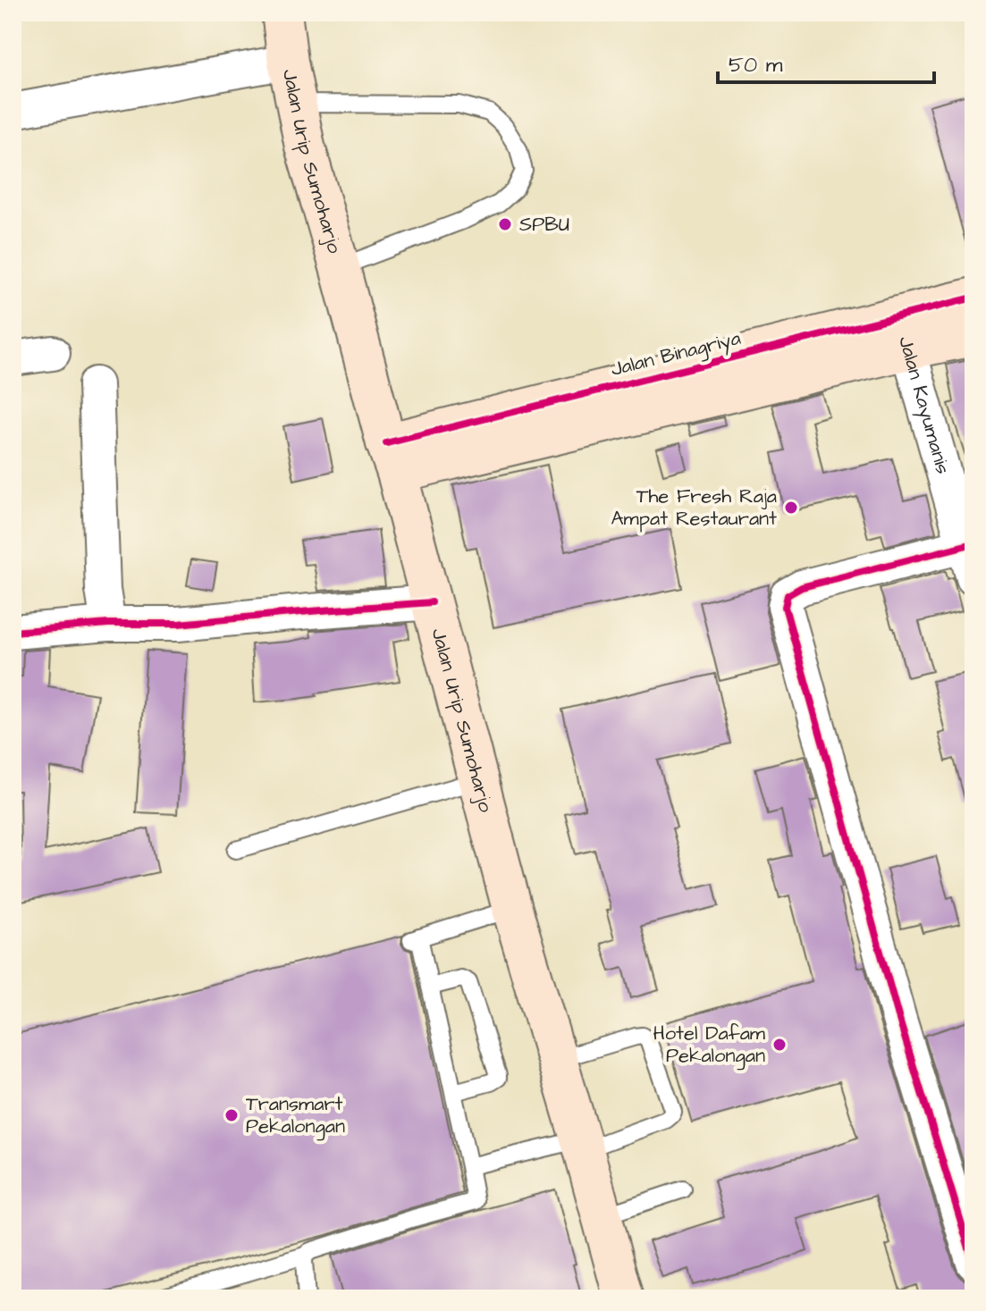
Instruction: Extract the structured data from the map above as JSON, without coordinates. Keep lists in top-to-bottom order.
{
  "streets": {
    "main road": ["Jalan Urip Sumoharjo"],
    "street": ["Jalan Kayumanis"],
    "cycle path": ["Jalan Binagriya"]
  },
  "places": [
    "SPBU",
    "The Fresh Raja Ampat Restaurant",
    "Hotel Dafam Pekalongan",
    "Transmart Pekalongan"
  ],
  "scale_bar": "50 m"
}
